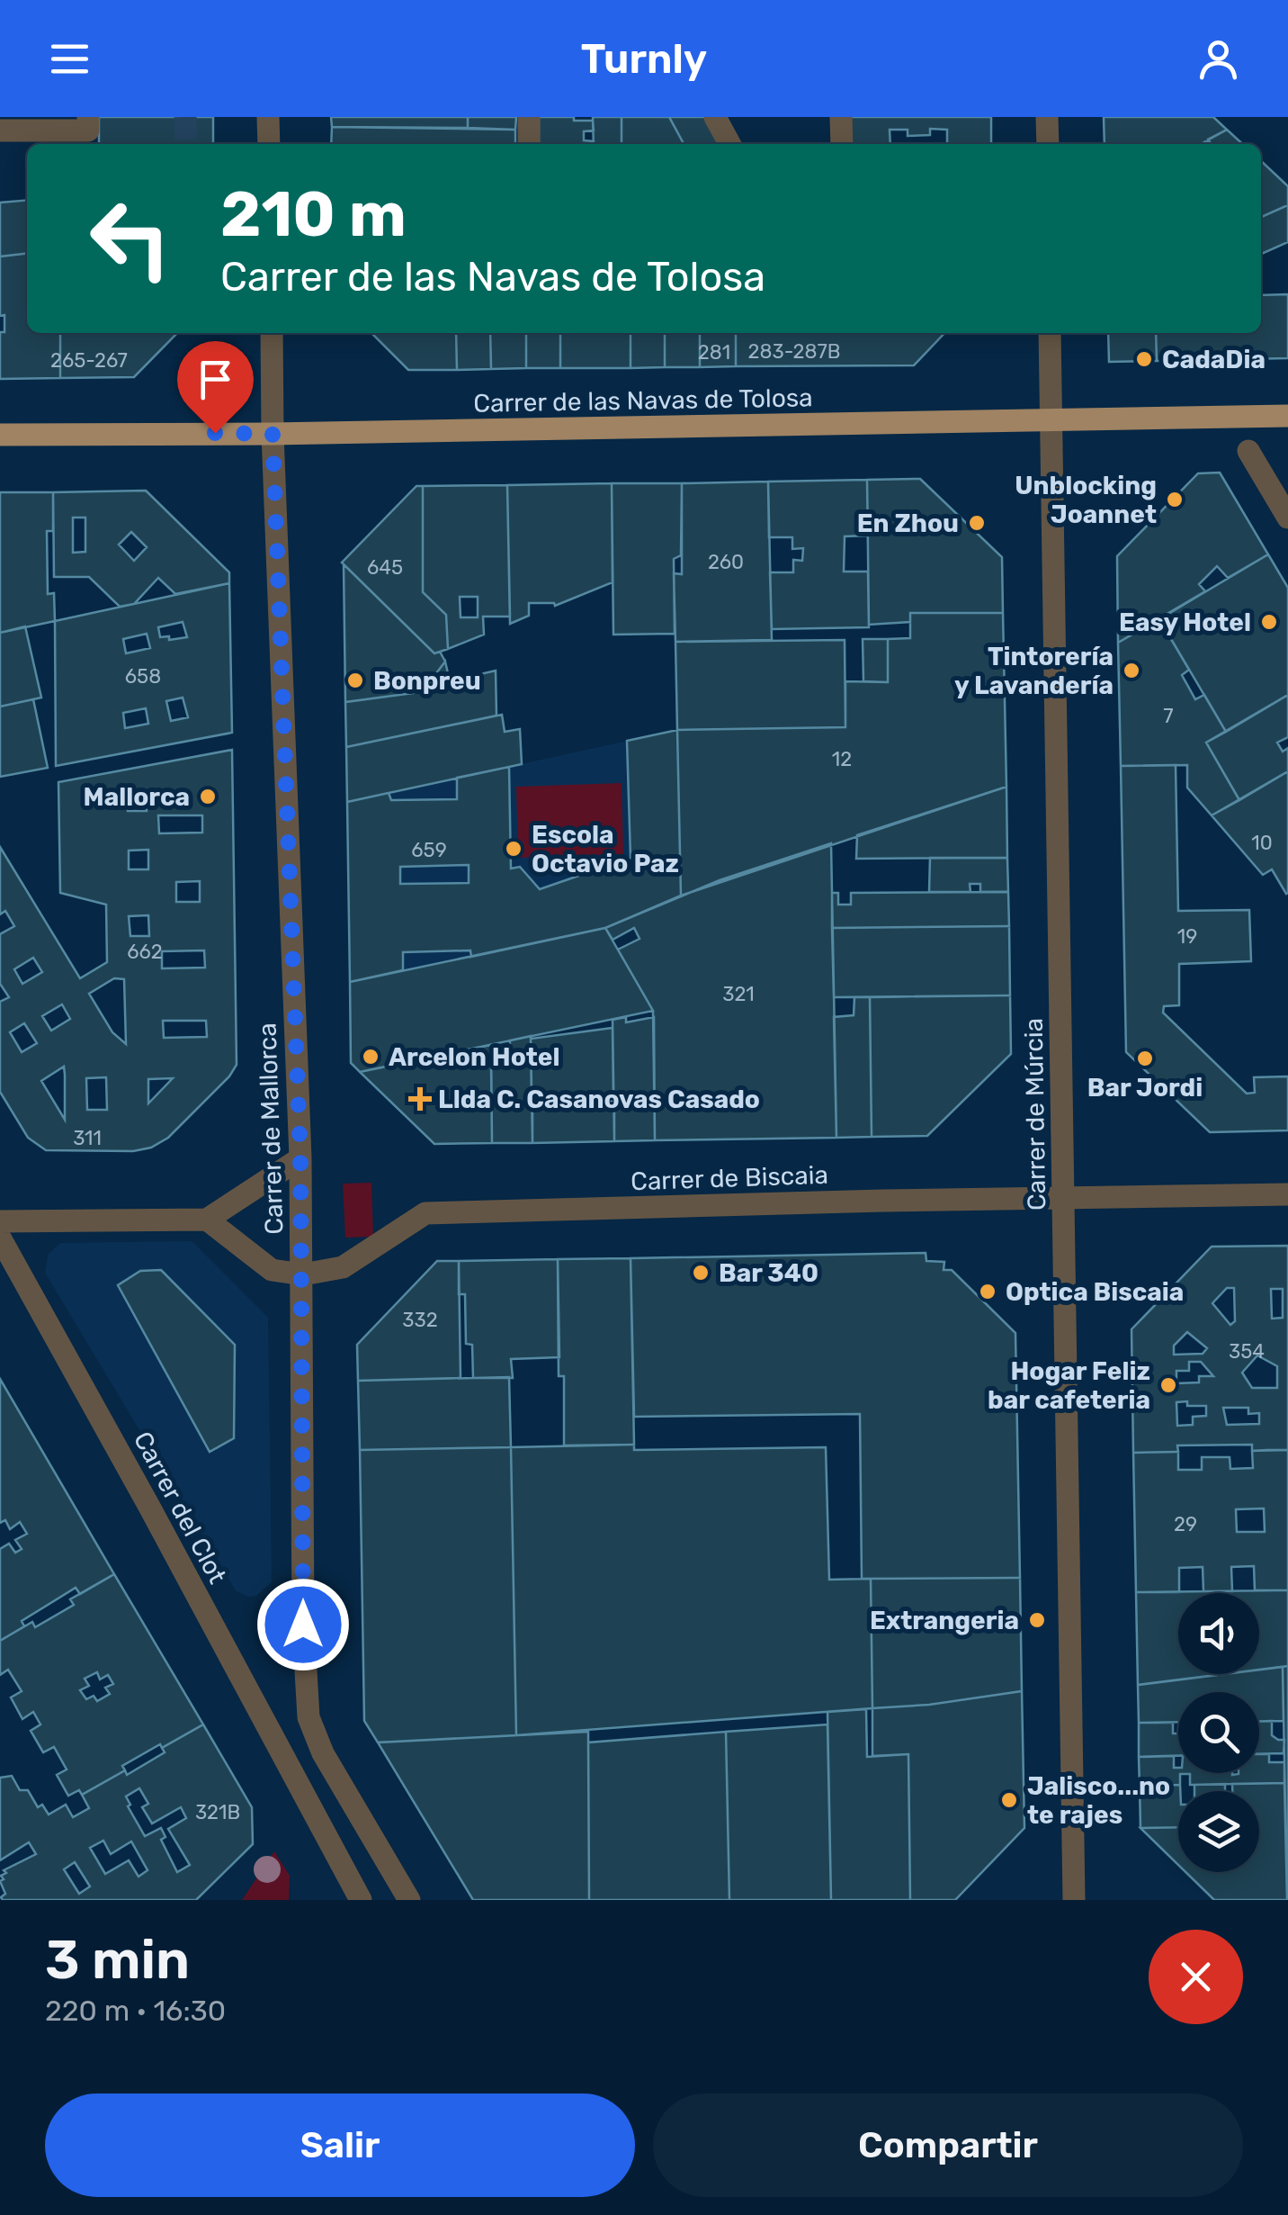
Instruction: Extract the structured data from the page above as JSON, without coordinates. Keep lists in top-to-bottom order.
{
  "streets": {
    "main road": ["Carrer de las Navas de Tolosa"],
    "street": [
      "Carrer de Múrcia",
      "Carrer de Mallorca",
      "Carrer de Biscaia",
      "Carrer del Clot"
    ]
  },
  "crossings": [
    ["Carrer de las Navas de Tolosa", "Carrer de Múrcia"],
    ["Carrer de las Navas de Tolosa", "Carrer de Mallorca"],
    ["Carrer de Múrcia", "Carrer de Biscaia"],
    ["Carrer de Mallorca", "Carrer de Biscaia"]
  ],
  "places": {
    "other": [
      "CadaDia",
      "Unblocking Joannet",
      "En Zhou",
      "Easy Hotel",
      "Tintorería y Lavandería",
      "Bonpreu",
      "Mallorca",
      "Escola Octavio Paz",
      "Arcelon Hotel",
      "Bar Jordi",
      "Bar 340",
      "Optica Biscaia",
      "Hogar Feliz bar cafeteria",
      "Extrangeria",
      "Jalisco...no te rajes"
    ],
    "health": ["Llda C. Casanovas Casado"]
  },
  "house_numbers": [
    "283-287B",
    "281",
    "265-267",
    "260",
    "645",
    "658",
    "7",
    "12",
    "10",
    "659",
    "19",
    "662",
    "321",
    "311",
    "332",
    "354",
    "29",
    "321B"
  ],
  "page": {
    "header": "Turnly",
    "turn": ["210 m", "Carrer de las Navas de Tolosa"],
    "heading": ["3 min", "220 m · 16:30"],
    "buttons": ["Salir", "Compartir"]
  }
}
